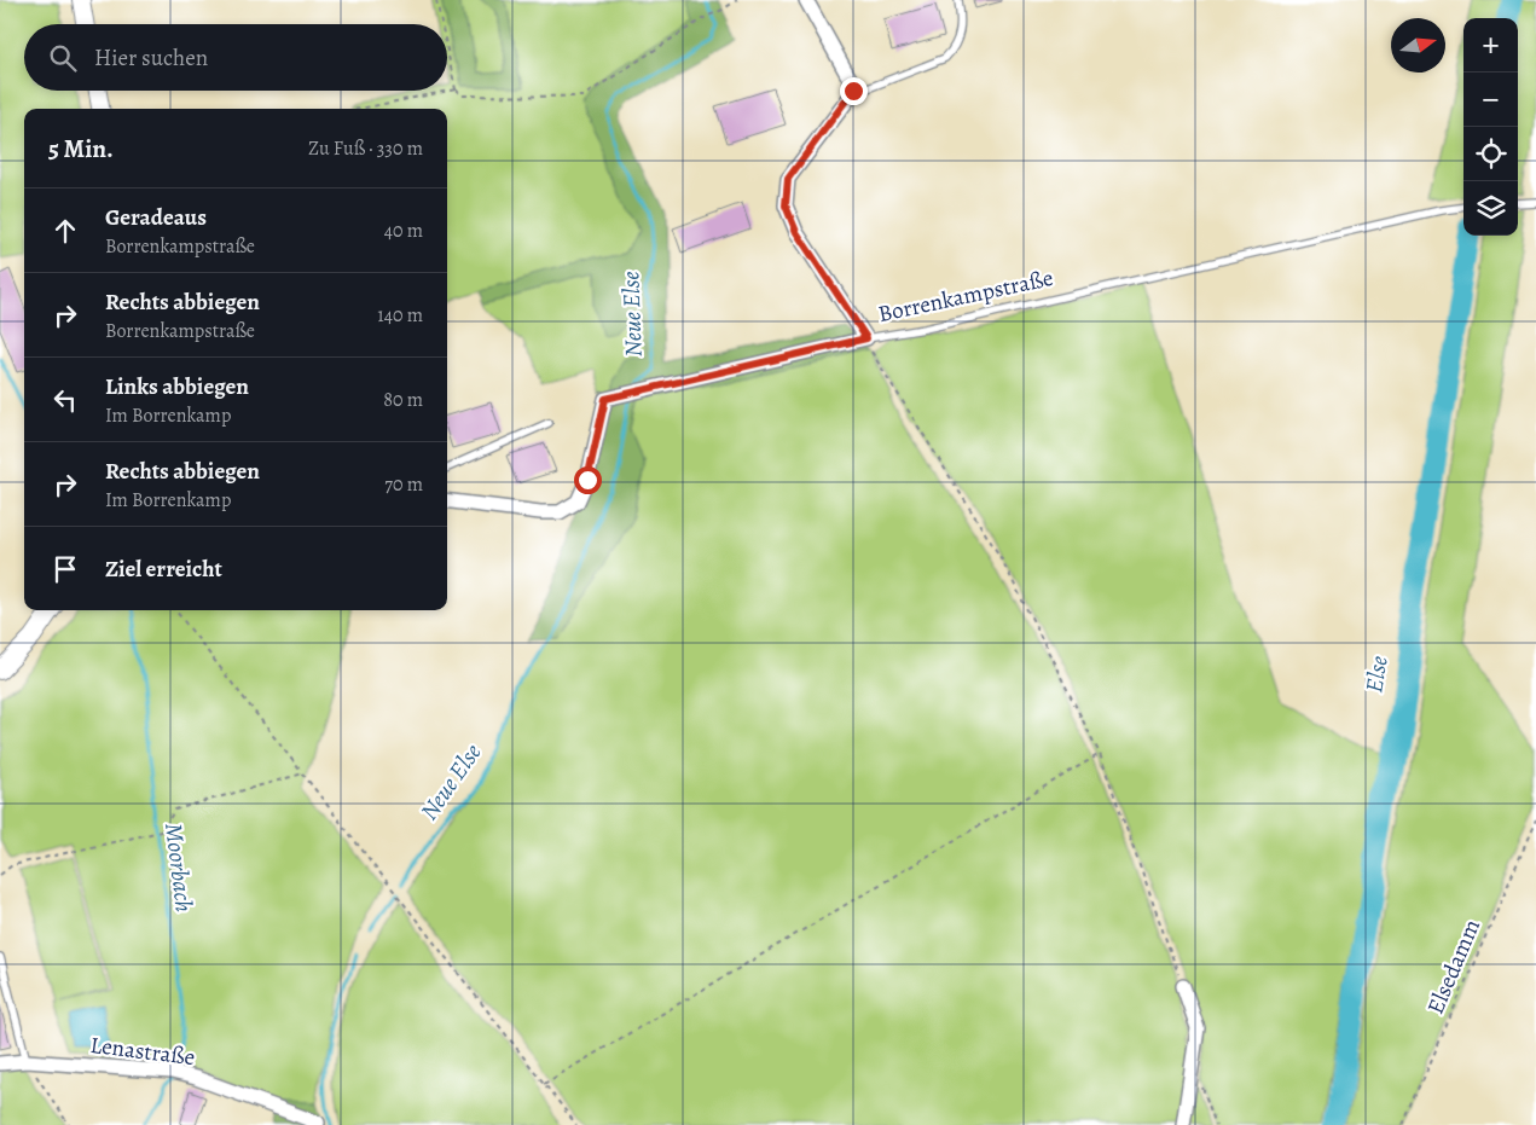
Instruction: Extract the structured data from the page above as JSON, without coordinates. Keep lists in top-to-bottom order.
{
  "streets": {
    "street": ["Borrenkampstraße", "Lenastraße"],
    "path": ["Elsedamm"]
  },
  "water": ["Neue Else", "Else", "Moorbach"],
  "north": "right",
  "page": {
    "map_buttons": ["+", "−"],
    "search": "Hier suchen",
    "heading": ["5 Min.", "Zu Fuß · 330 m"],
    "list": [
      ["Geradeaus", "Borrenkampstraße", "40 m"],
      ["Rechts abbiegen", "Borrenkampstraße", "140 m"],
      ["Links abbiegen", "Im Borrenkamp", "80 m"],
      ["Rechts abbiegen", "Im Borrenkamp", "70 m"],
      "Ziel erreicht"
    ]
  }
}
